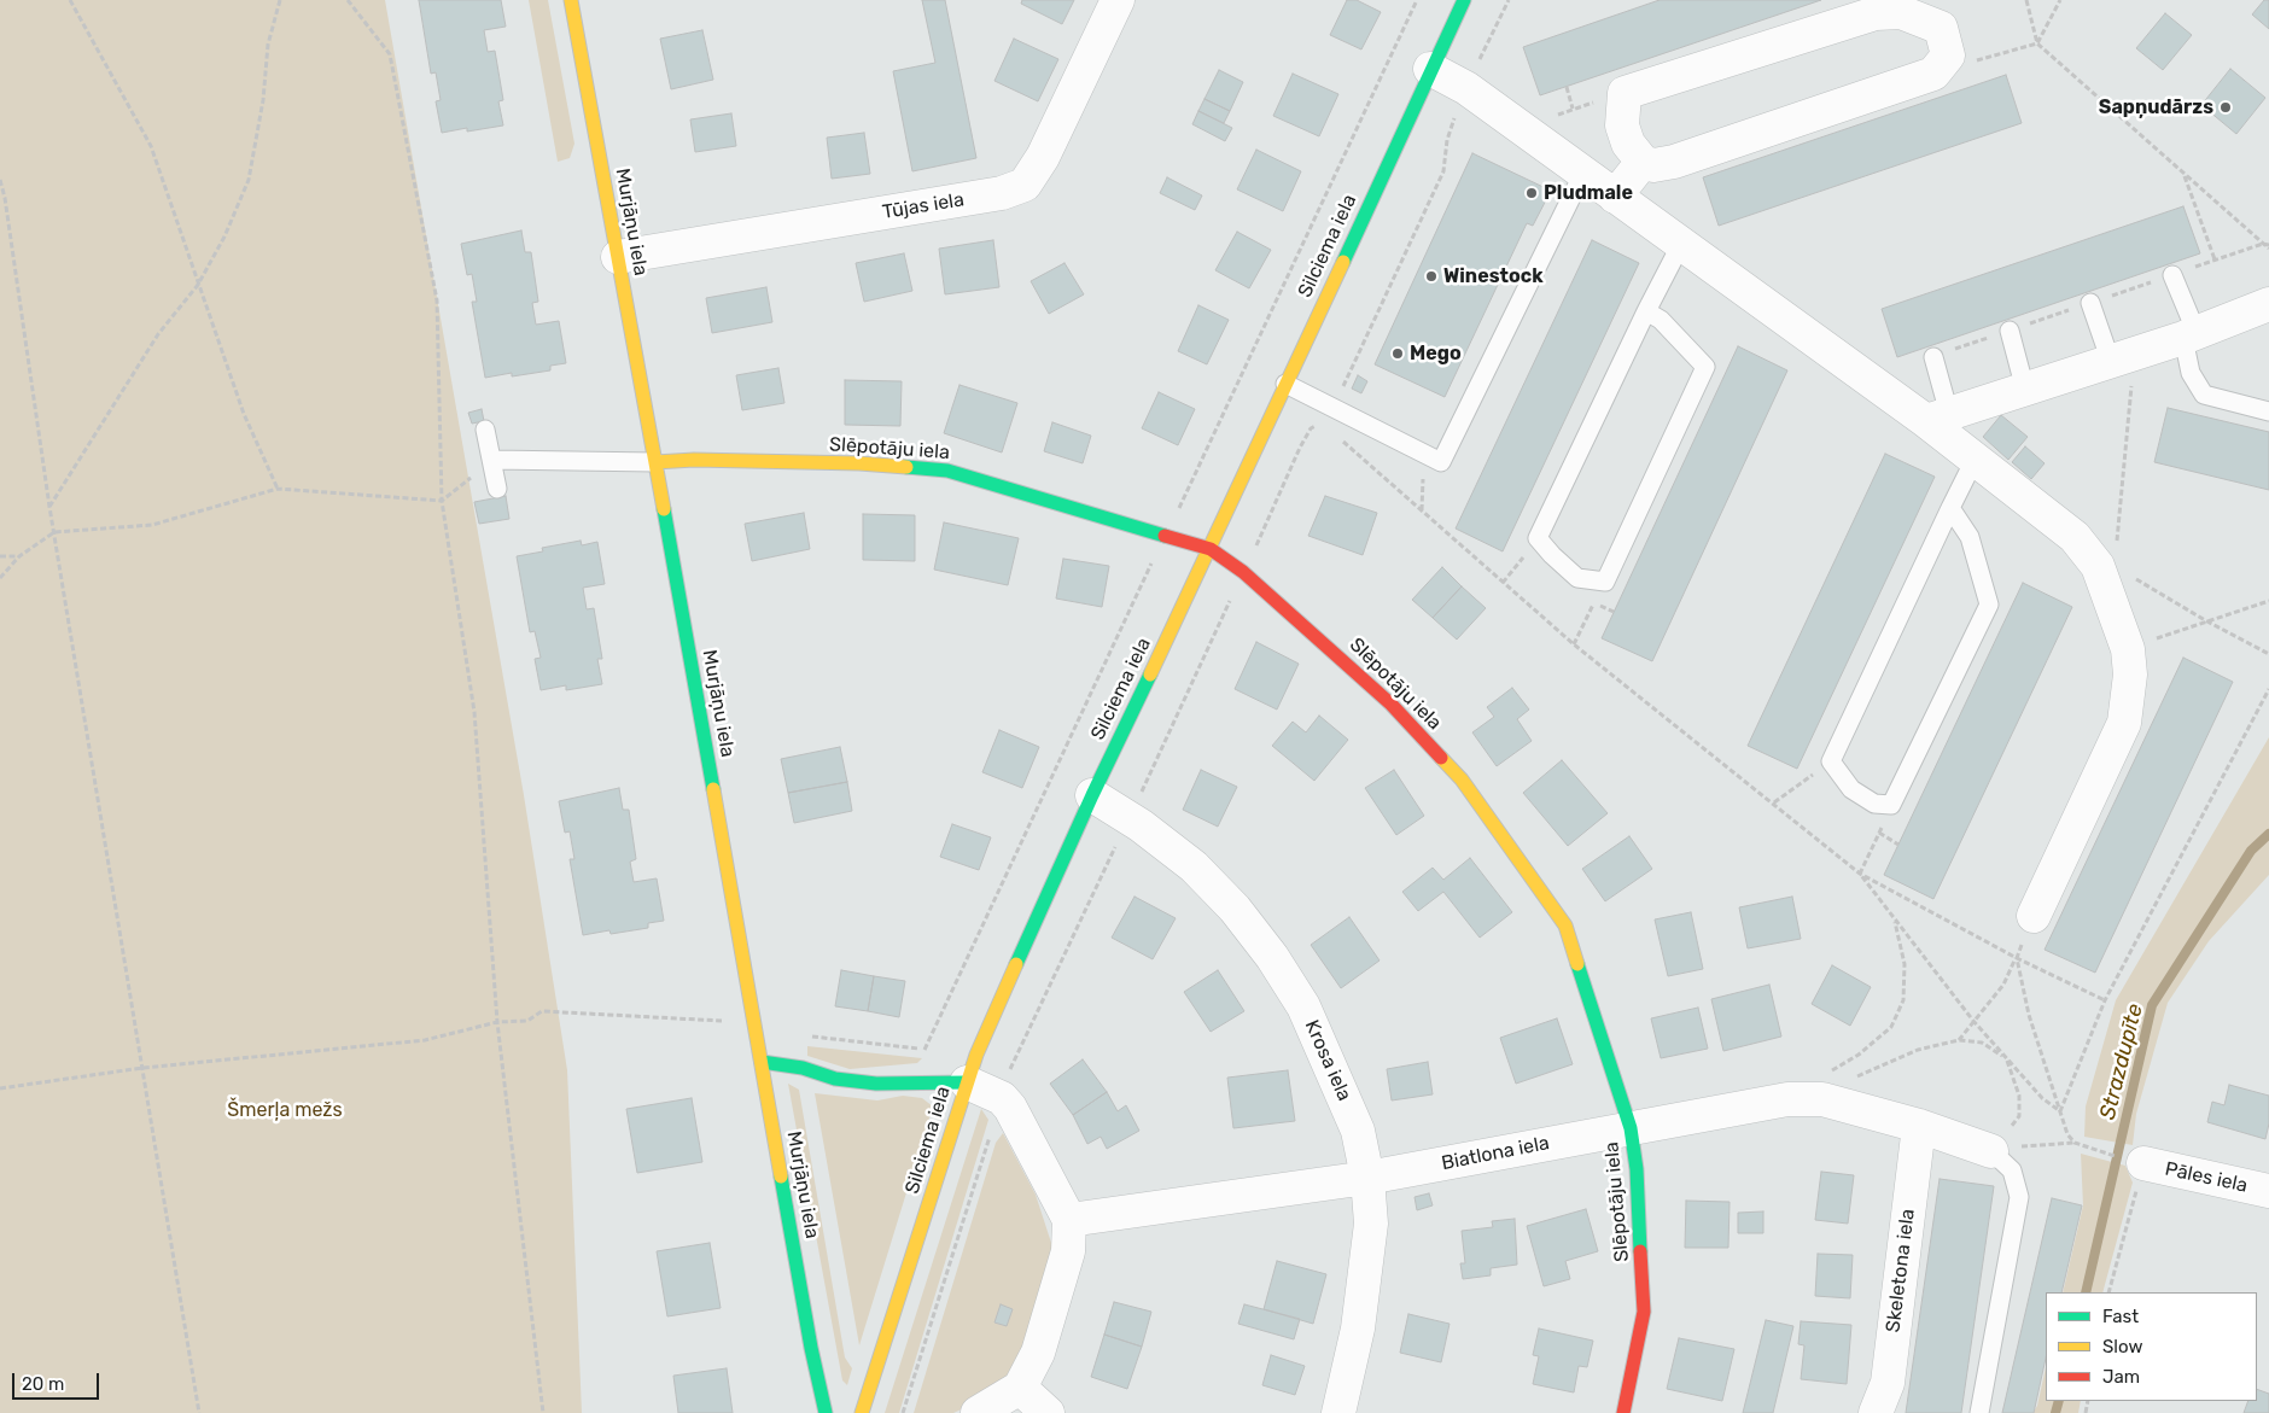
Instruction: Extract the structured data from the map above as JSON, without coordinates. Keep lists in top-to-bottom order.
{
  "streets": {
    "street": [
      "Tūjas iela",
      "Murjāņu iela",
      "Silciema iela",
      "Slēpotāju iela",
      "Krosa iela",
      "Biatlona iela",
      "Pāles iela",
      "Skeletona iela"
    ]
  },
  "crossings": [
    ["Tūjas iela", "Murjāņu iela"],
    ["Murjāņu iela", "Slēpotāju iela"],
    ["Silciema iela", "Slēpotāju iela"],
    ["Silciema iela", "Krosa iela"],
    ["Slēpotāju iela", "Biatlona iela"],
    ["Krosa iela", "Biatlona iela"],
    ["Biatlona iela", "Skeletona iela"]
  ],
  "water": ["Strazdupīte"],
  "parks": ["Šmerļa mežs"],
  "places": [
    "Sapņudārzs",
    "Pludmale",
    "Winestock",
    "Mego"
  ],
  "legend": ["Fast", "Slow", "Jam"],
  "scale_bar": "20 m"
}
